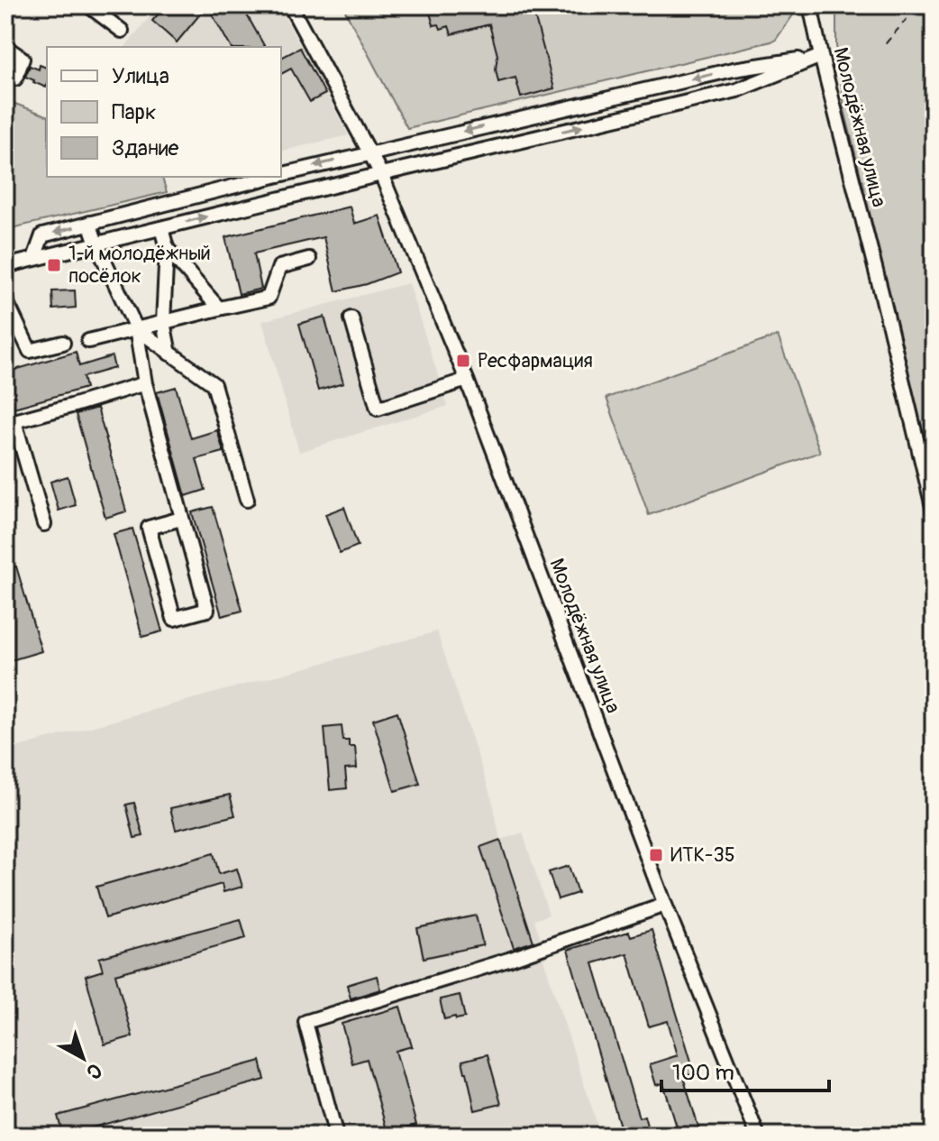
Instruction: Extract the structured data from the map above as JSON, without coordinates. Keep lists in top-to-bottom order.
{
  "streets": {
    "street": ["Молодёжная улица"]
  },
  "places": {
    "transit": ["1-й молодёжный посёлок", "Ресфармация", "ИТК-35"]
  },
  "legend": ["Улица", "Парк", "Здание"],
  "scale_bar": "100 m",
  "north": "bottom right"
}
